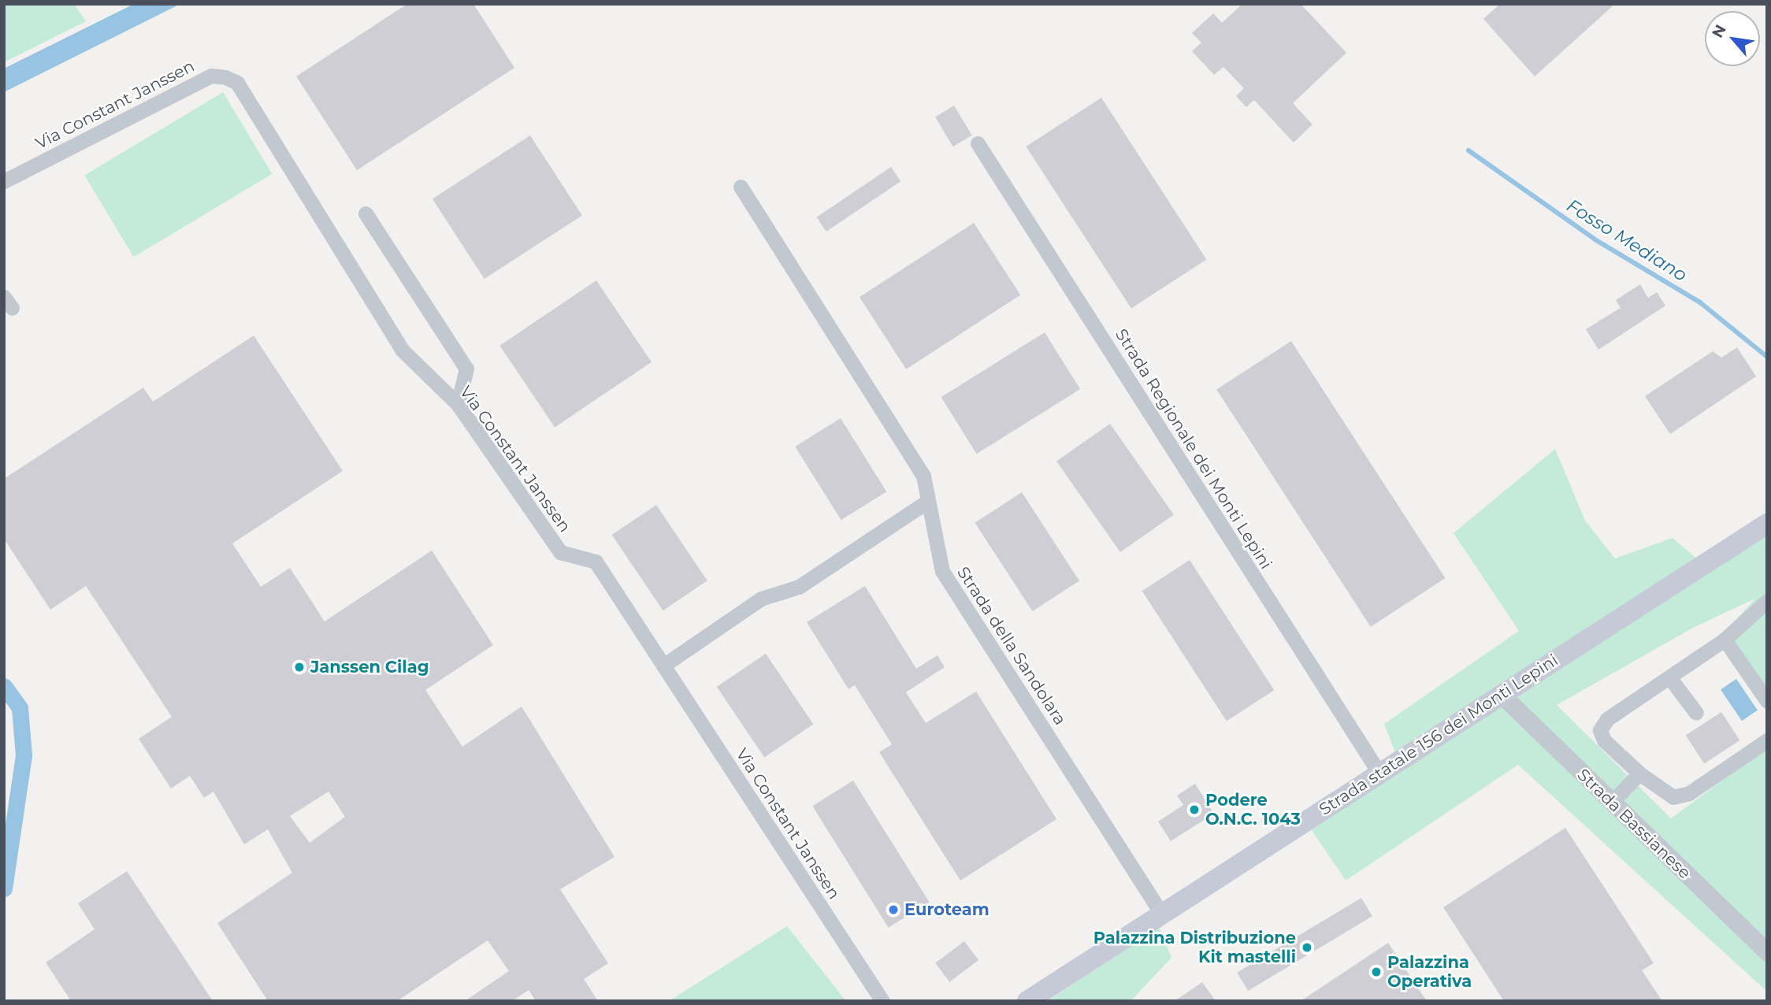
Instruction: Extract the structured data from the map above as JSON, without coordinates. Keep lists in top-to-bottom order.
{
  "streets": {
    "main road": ["Strada statale 156 dei Monti Lepini"],
    "street": [
      "Via Constant Janssen",
      "Strada Regionale dei Monti Lepini",
      "Strada della Sandolara",
      "Strada Bassianese"
    ]
  },
  "crossings": [
    ["Strada Regionale dei Monti Lepini", "Strada statale 156 dei Monti Lepini"],
    ["Strada della Sandolara", "Strada statale 156 dei Monti Lepini"],
    ["Strada statale 156 dei Monti Lepini", "Strada Bassianese"]
  ],
  "water": ["Fosso Mediano"],
  "places": [
    "Janssen Cilag",
    "Podere O.N.C. 1043",
    "Euroteam",
    "Palazzina Distribuzione Kit mastelli",
    "Palazzina Operativa"
  ],
  "north": "top left"
}
